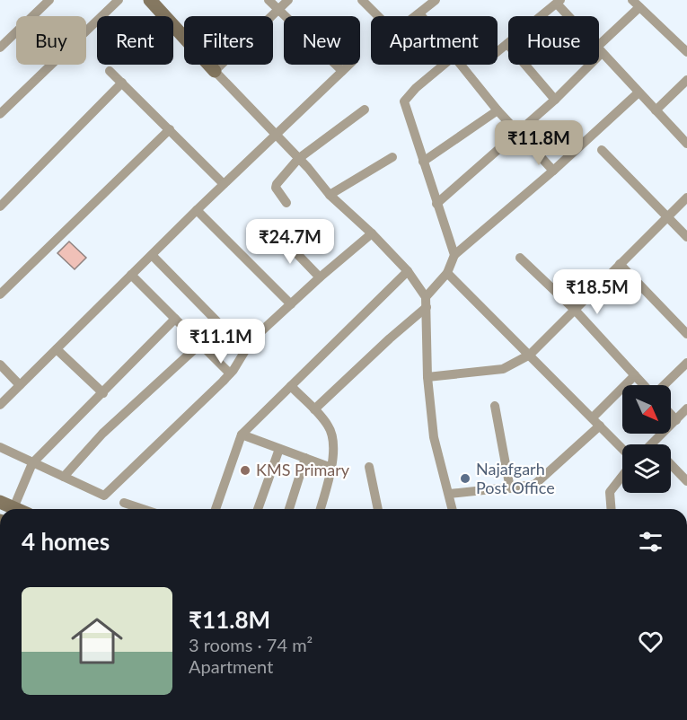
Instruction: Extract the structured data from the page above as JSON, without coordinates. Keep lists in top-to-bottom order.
{
  "places": ["KMS Primary", "Najafgarh Post Office"],
  "north": "bottom right",
  "page": {
    "chip": [
      "Buy",
      "Rent",
      "Filters",
      "New",
      "Apartment",
      "House"
    ],
    "price": [
      "₹11.8M",
      "₹24.7M",
      "₹18.5M",
      "₹11.1M"
    ],
    "heading": "4 homes",
    "list": [
      {
        "name": "₹11.8M",
        "note": "3 rooms · 74 m² · Apartment"
      }
    ]
  }
}
